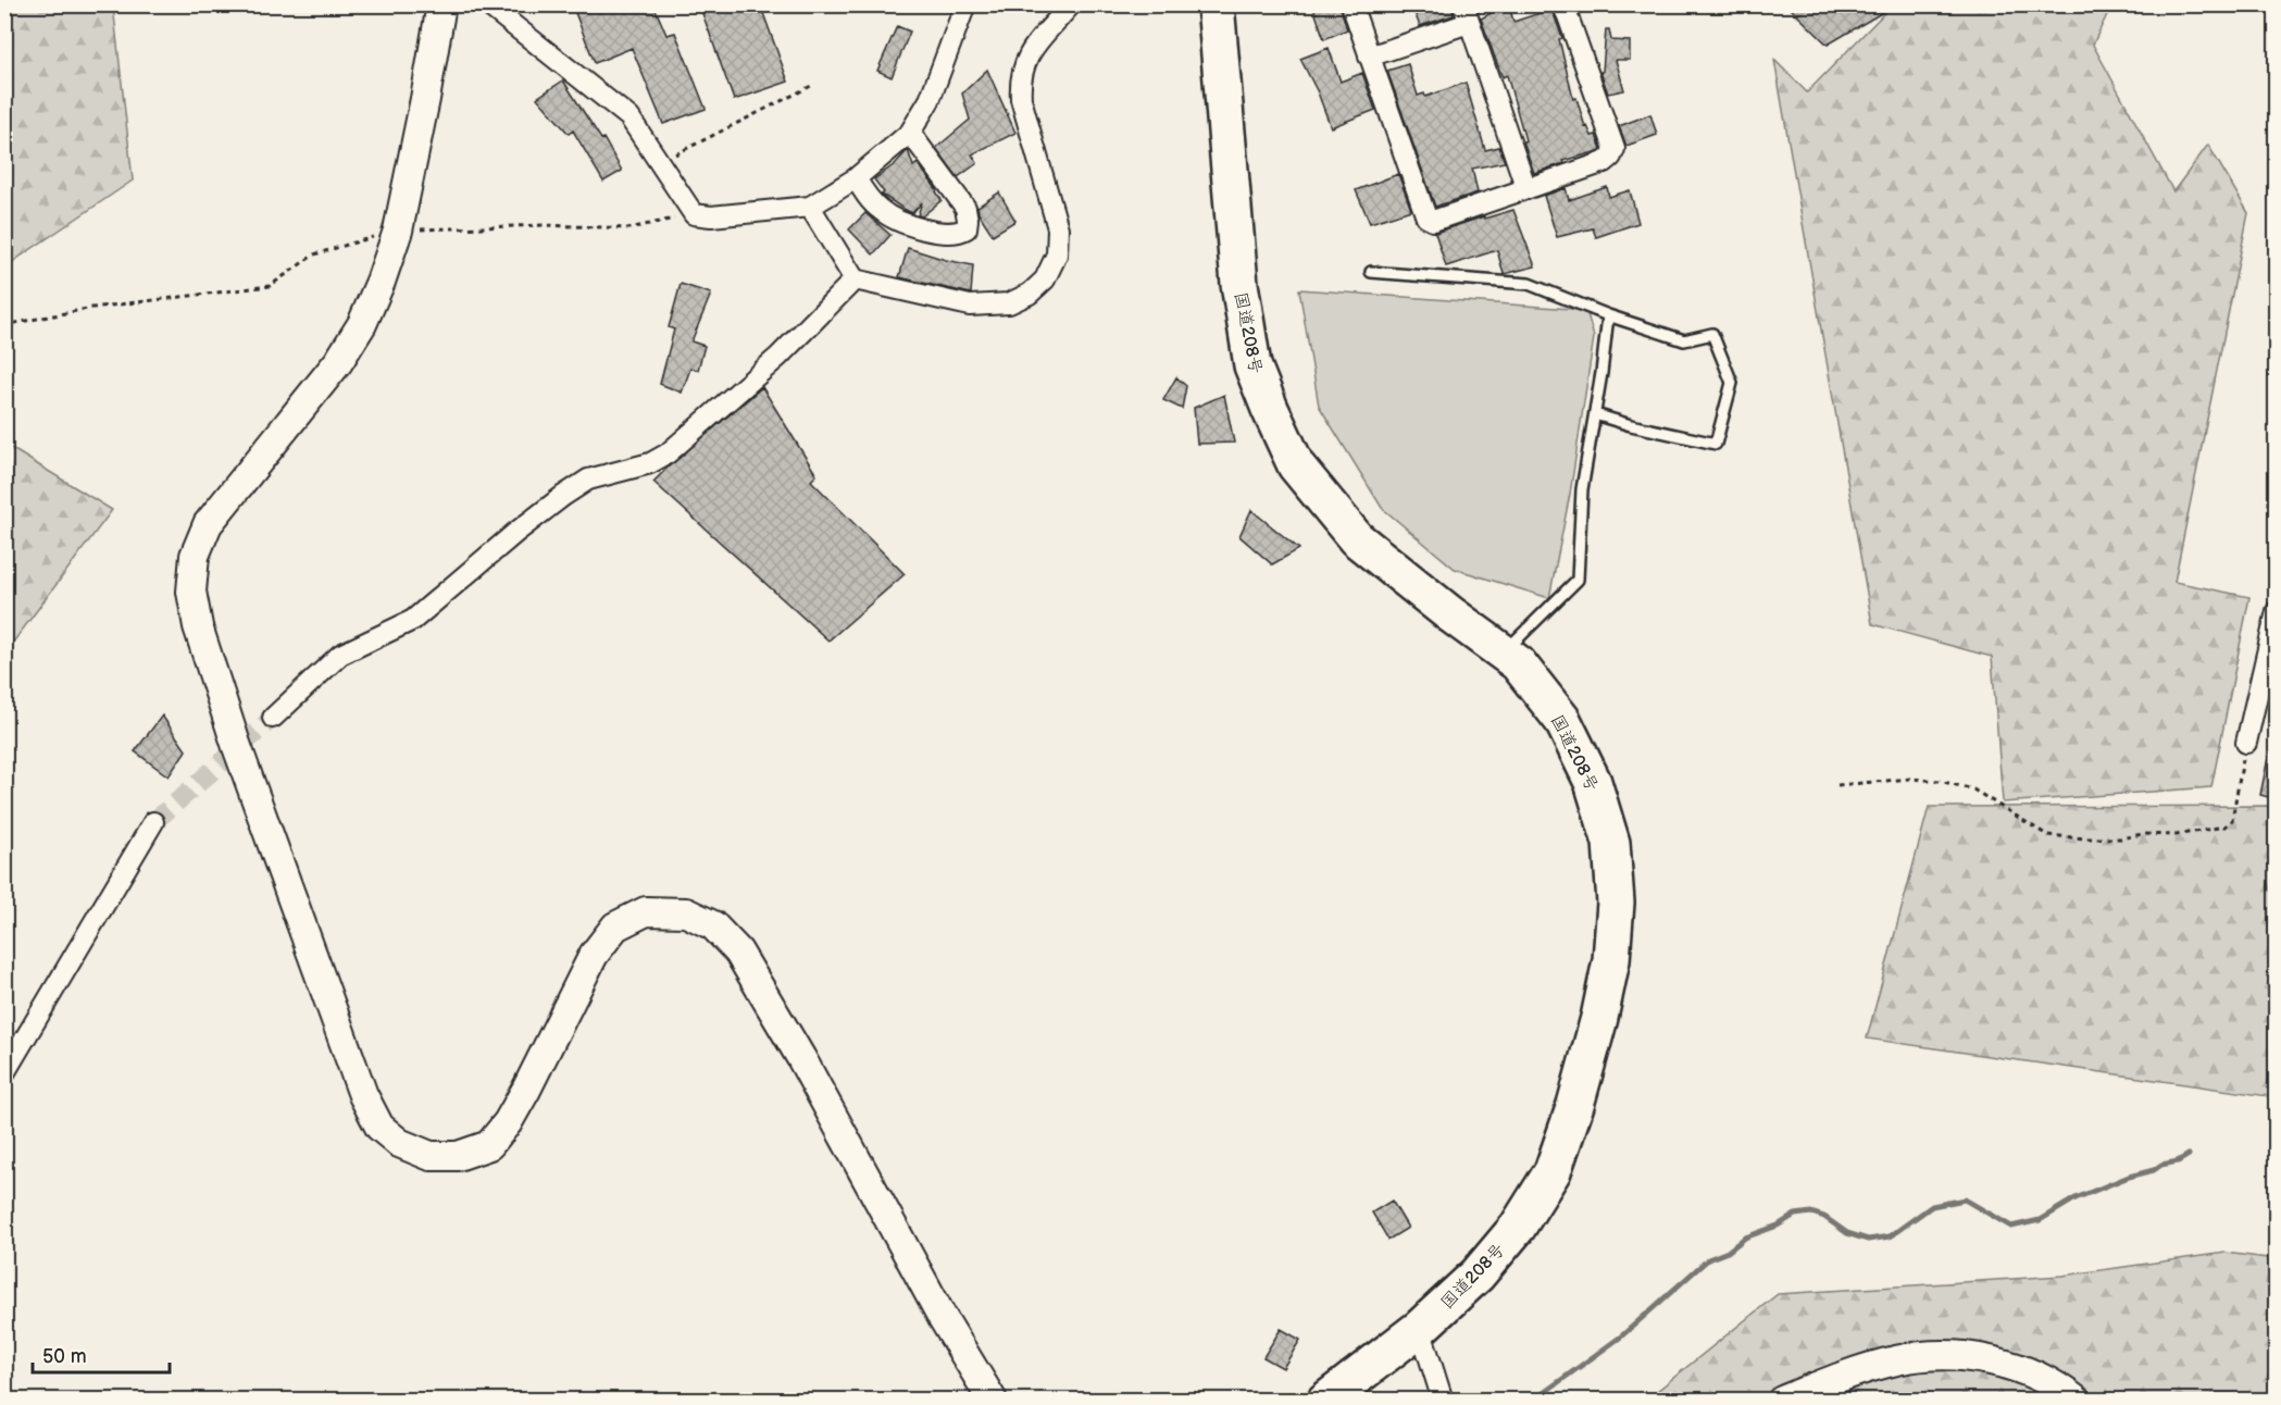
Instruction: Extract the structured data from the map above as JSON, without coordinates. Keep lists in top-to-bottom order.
{
  "streets": {
    "highway": ["国道208号"]
  },
  "scale_bar": "50 m"
}
